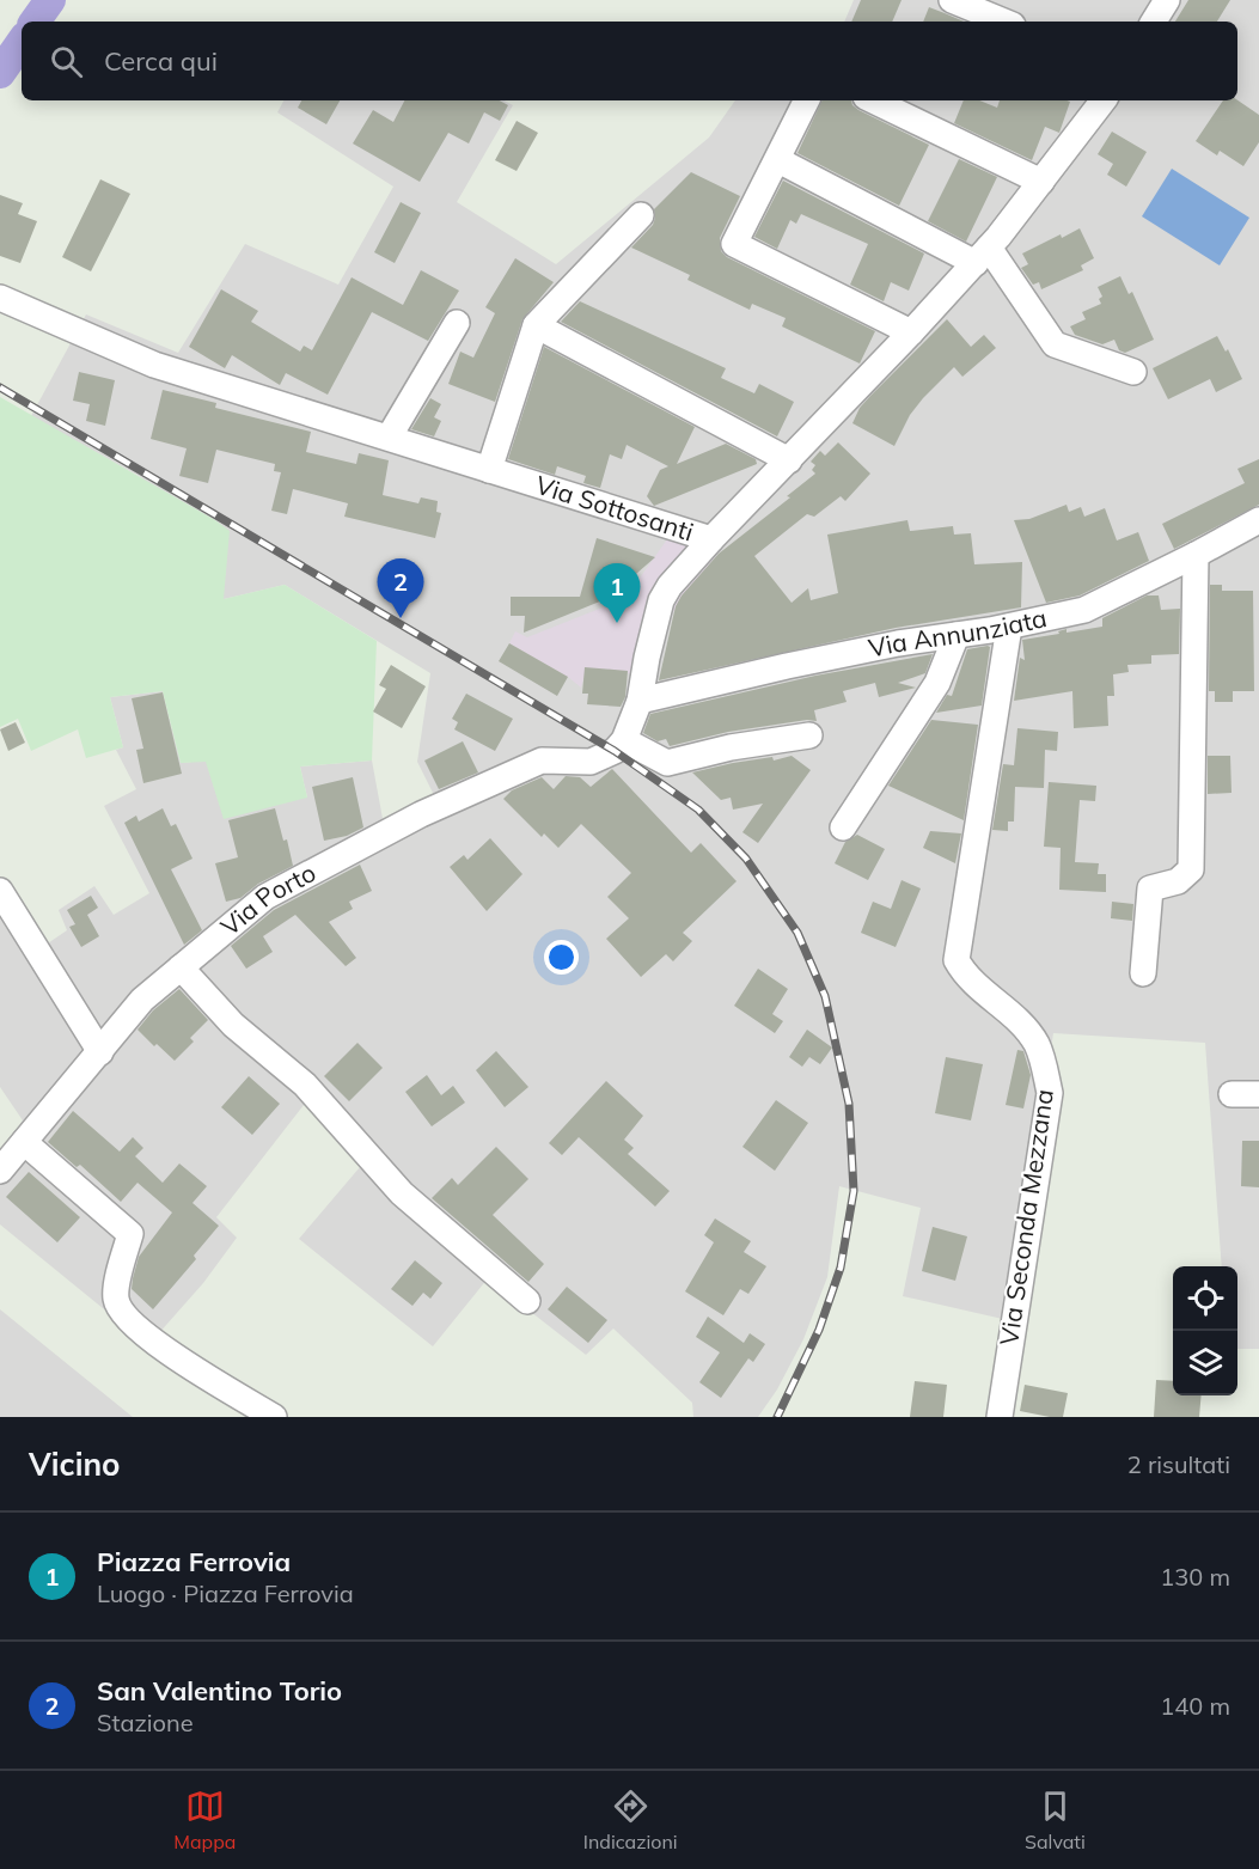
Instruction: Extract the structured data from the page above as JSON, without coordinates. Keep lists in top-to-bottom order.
{
  "streets": {
    "street": [
      "Via Sottosanti",
      "Via Annunziata",
      "Via Porto",
      "Via Seconda Mezzana"
    ]
  },
  "crossings": [
    ["Via Annunziata", "Via Seconda Mezzana"]
  ],
  "page": {
    "search": "Cerca qui",
    "pins": ["2", "1"],
    "heading": ["Vicino", "2 risultati"],
    "list": [
      {
        "mark": "1",
        "name": "Piazza Ferrovia",
        "note": "Luogo · Piazza Ferrovia",
        "value": "130 m"
      },
      {
        "mark": "2",
        "name": "San Valentino Torio",
        "note": "Stazione",
        "value": "140 m"
      }
    ],
    "nav": ["Mappa", "Indicazioni", "Salvati"]
  }
}
